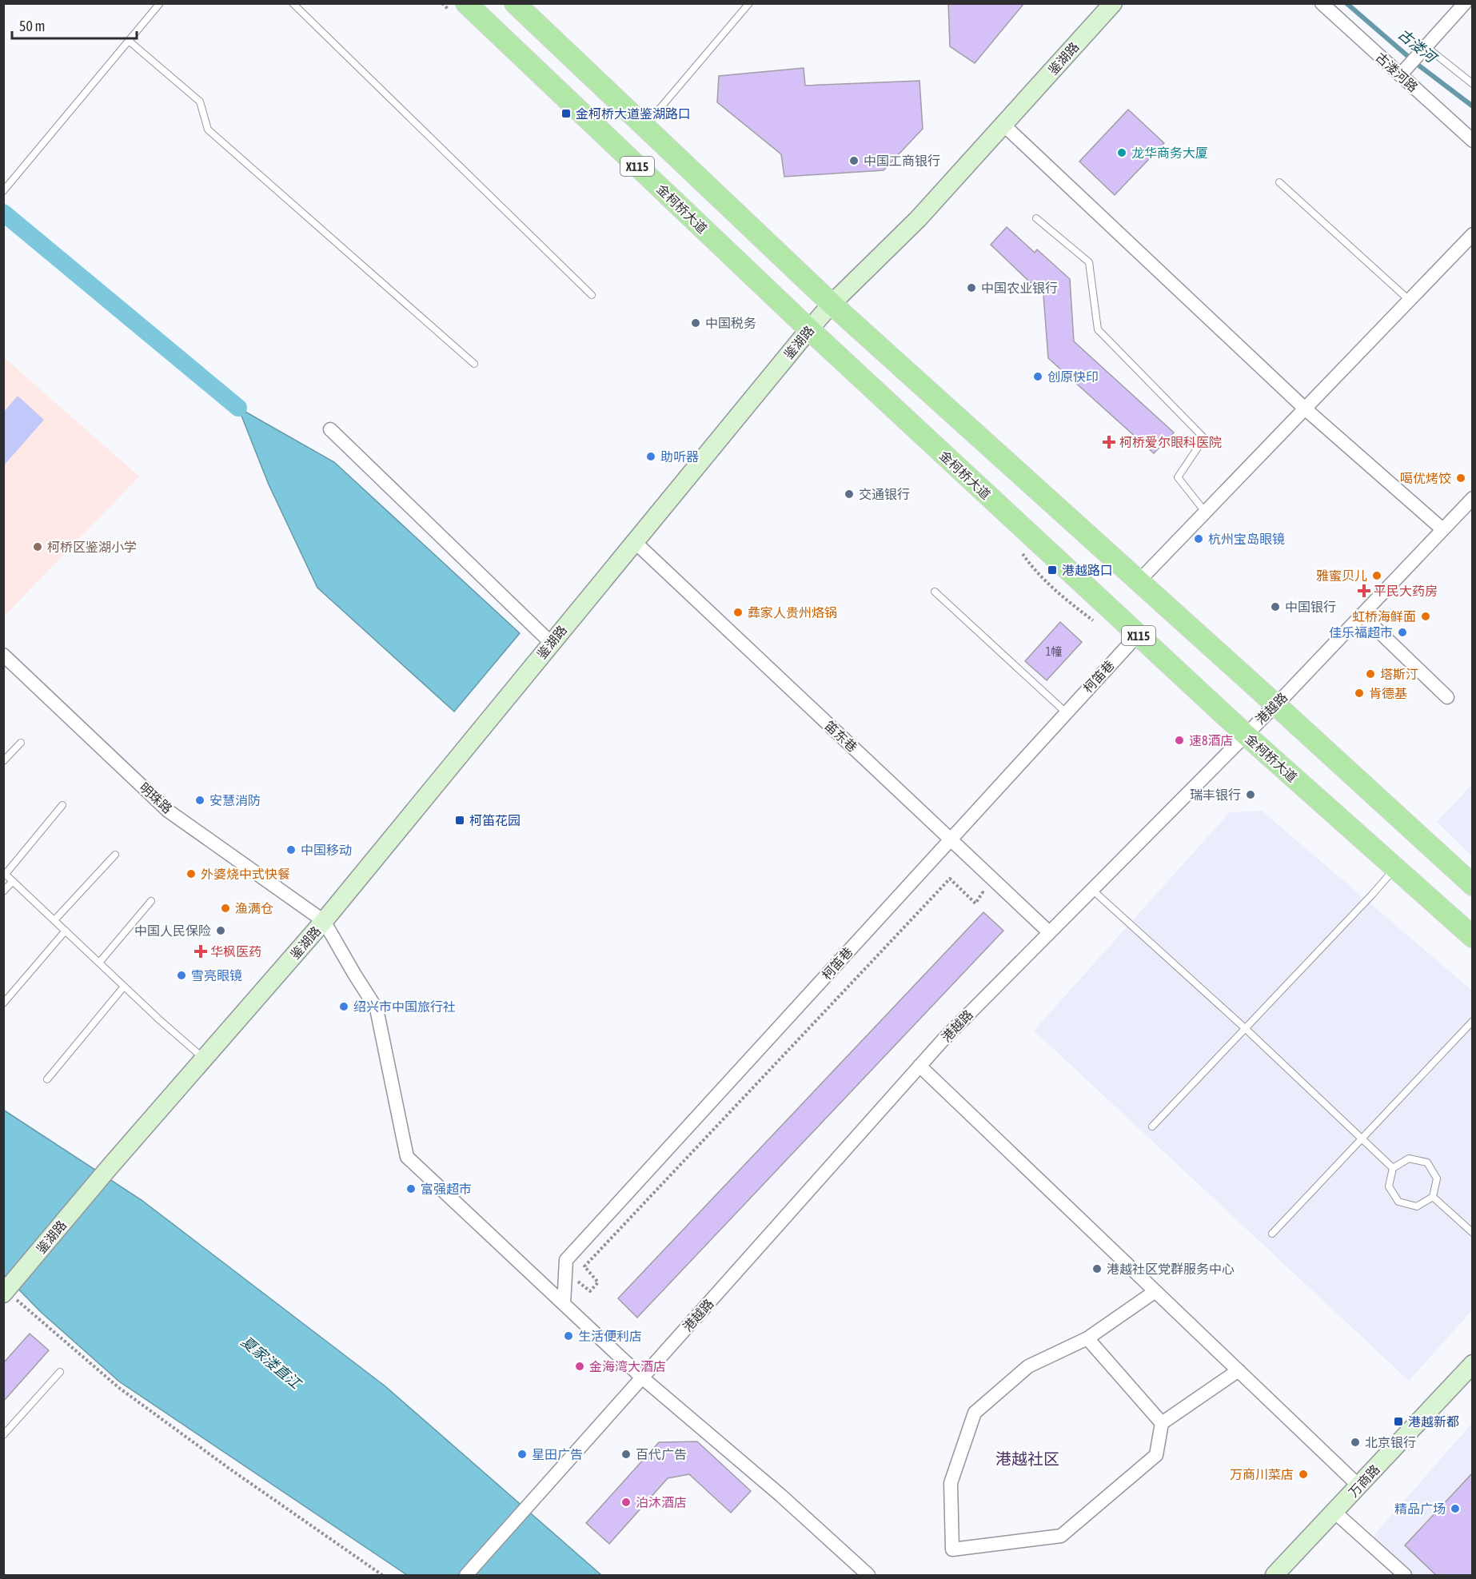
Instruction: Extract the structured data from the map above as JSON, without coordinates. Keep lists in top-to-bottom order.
{
  "streets": {
    "main road": ["X115", "金柯桥大道"],
    "street": [
      "鉴湖路",
      "古溇河路",
      "柯笛巷",
      "港越路",
      "笛东巷",
      "明珠路",
      "万商路"
    ]
  },
  "crossings": [
    ["鉴湖路", "X115"],
    ["鉴湖路", "金柯桥大道"],
    ["鉴湖路", "笛东巷"],
    ["鉴湖路", "明珠路"],
    ["X115", "港越路"],
    ["金柯桥大道", "柯笛巷"],
    ["金柯桥大道", "港越路"],
    ["柯笛巷", "笛东巷"],
    ["港越路", "笛东巷"]
  ],
  "districts": ["港越社区"],
  "water": ["古溇河", "夏家溇直江"],
  "places": {
    "transit": [
      "金柯桥大道鉴湖路口",
      "港越路口",
      "柯笛花园",
      "港越新都"
    ],
    "other": [
      "龙华商务大厦",
      "中国工商银行",
      "中国农业银行",
      "中国税务",
      "创原快印",
      "助听器",
      "噶优烤饺",
      "交通银行",
      "杭州宝岛眼镜",
      "柯桥区鉴湖小学",
      "雅蜜贝儿",
      "中国银行",
      "彝家人贵州烙锅",
      "虹桥海鲜面",
      "佳乐福超市",
      "塔斯汀",
      "肯德基",
      "速8酒店",
      "瑞丰银行",
      "安慧消防",
      "中国移动",
      "外婆烧中式快餐",
      "渔满仓",
      "中国人民保险",
      "雪亮眼镜",
      "绍兴市中国旅行社",
      "富强超市",
      "港越社区党群服务中心",
      "生活便利店",
      "金海湾大酒店",
      "北京银行",
      "星田广告",
      "百代广告",
      "万商川菜店",
      "泊沐酒店",
      "精品广场"
    ],
    "health": ["柯桥爱尔眼科医院", "平民大药房", "华枫医药"]
  },
  "house_numbers": ["1幢"],
  "scale_bar": "50 m"
}
